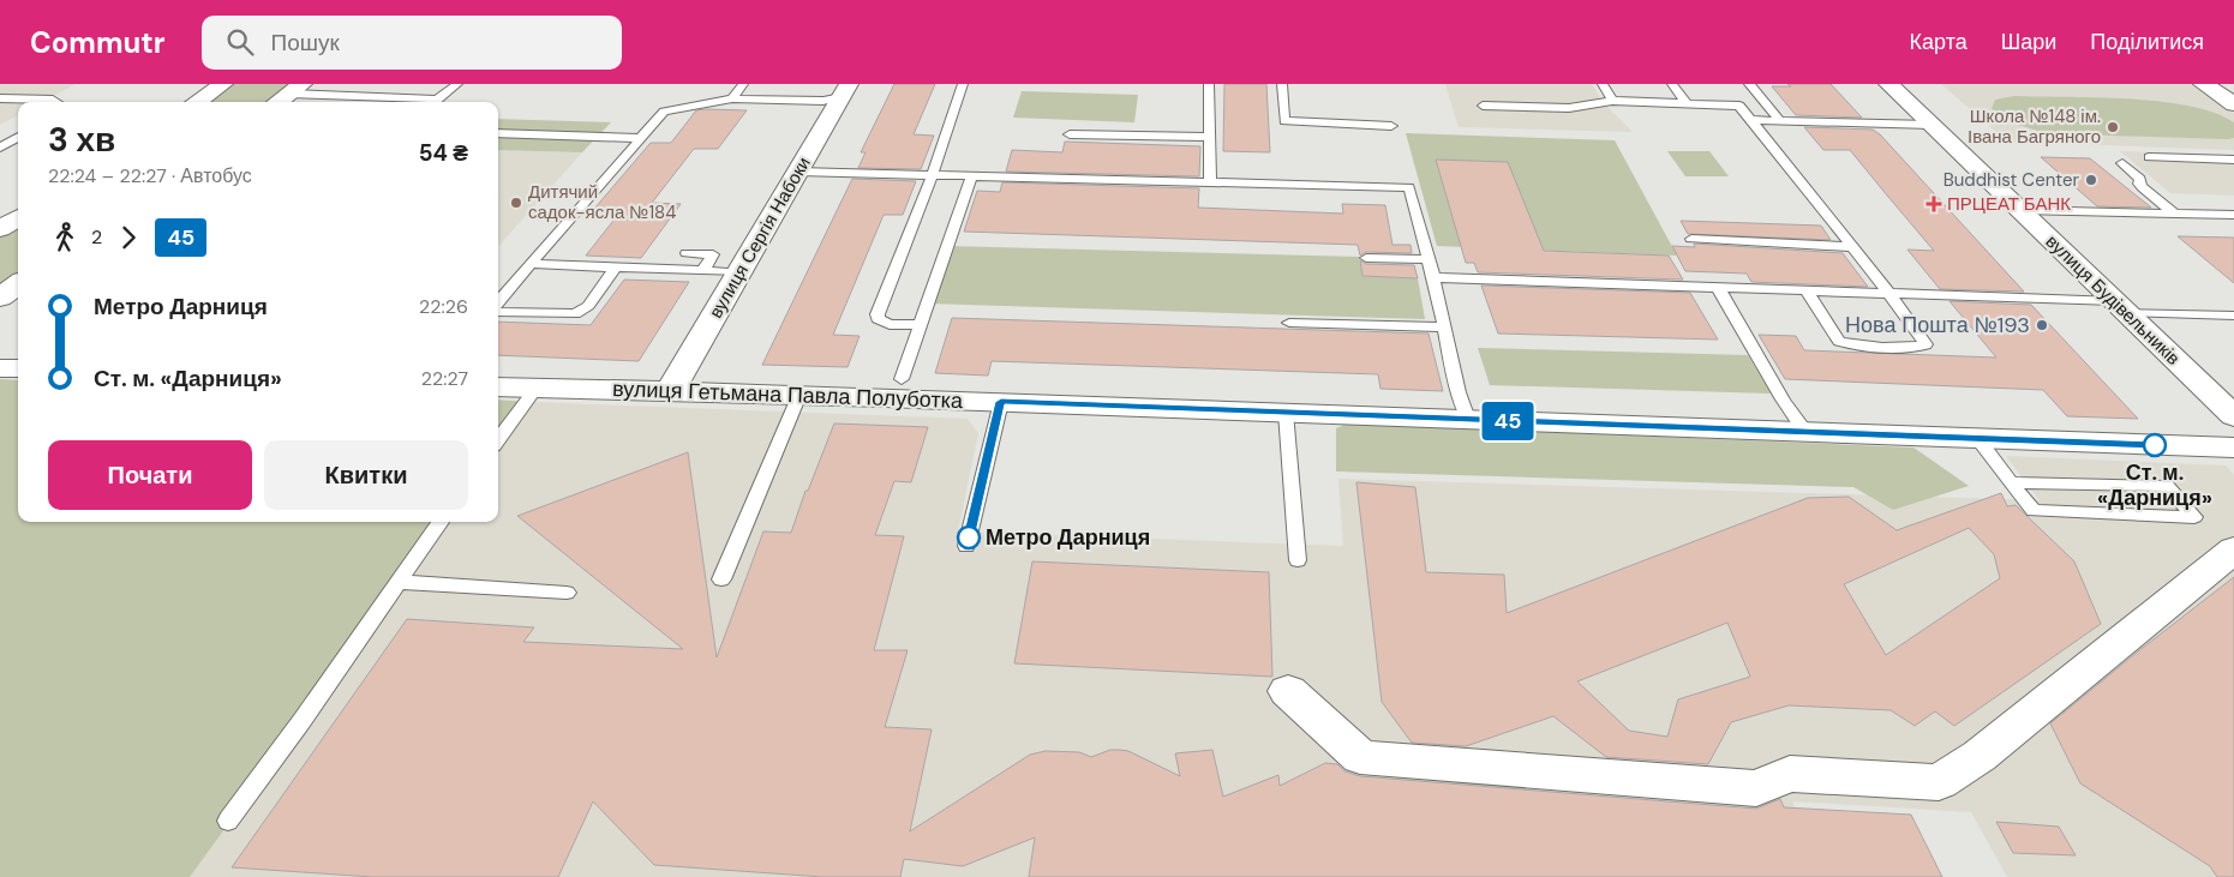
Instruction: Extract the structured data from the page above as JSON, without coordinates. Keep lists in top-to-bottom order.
{
  "streets": {
    "street": ["вулиця Сергія Набоки", "вулиця Будівельників", "вулиця Гетьмана Павла Полуботка"]
  },
  "crossings": [
    ["вулиця Сергія Набоки", "вулиця Гетьмана Павла Полуботка"]
  ],
  "places": {
    "other": [
      "Школа №148 ім. Івана Багряного",
      "Buddhist Center",
      "Дитячий садок-ясла №184",
      "Нова Пошта №193",
      "Ст. м. «Дарниця»",
      "Метро Дарниця"
    ],
    "health": ["ПРЦЕАТ БАНК"]
  },
  "lines": ["bus line 45"],
  "page": {
    "header": "Commutr",
    "search": "Пошук",
    "nav": ["Карта", "Шари", "Поділитися"],
    "on_map": "45",
    "heading": ["3 хв", "22:24 – 22:27 · Автобус", "54 ₴"],
    "legs": ["2", "45"],
    "list": [
      {
        "name": "Метро Дарниця",
        "value": "22:26"
      },
      {
        "name": "Ст. м. «Дарниця»",
        "value": "22:27"
      }
    ],
    "buttons": ["Почати", "Квитки"]
  }
}
